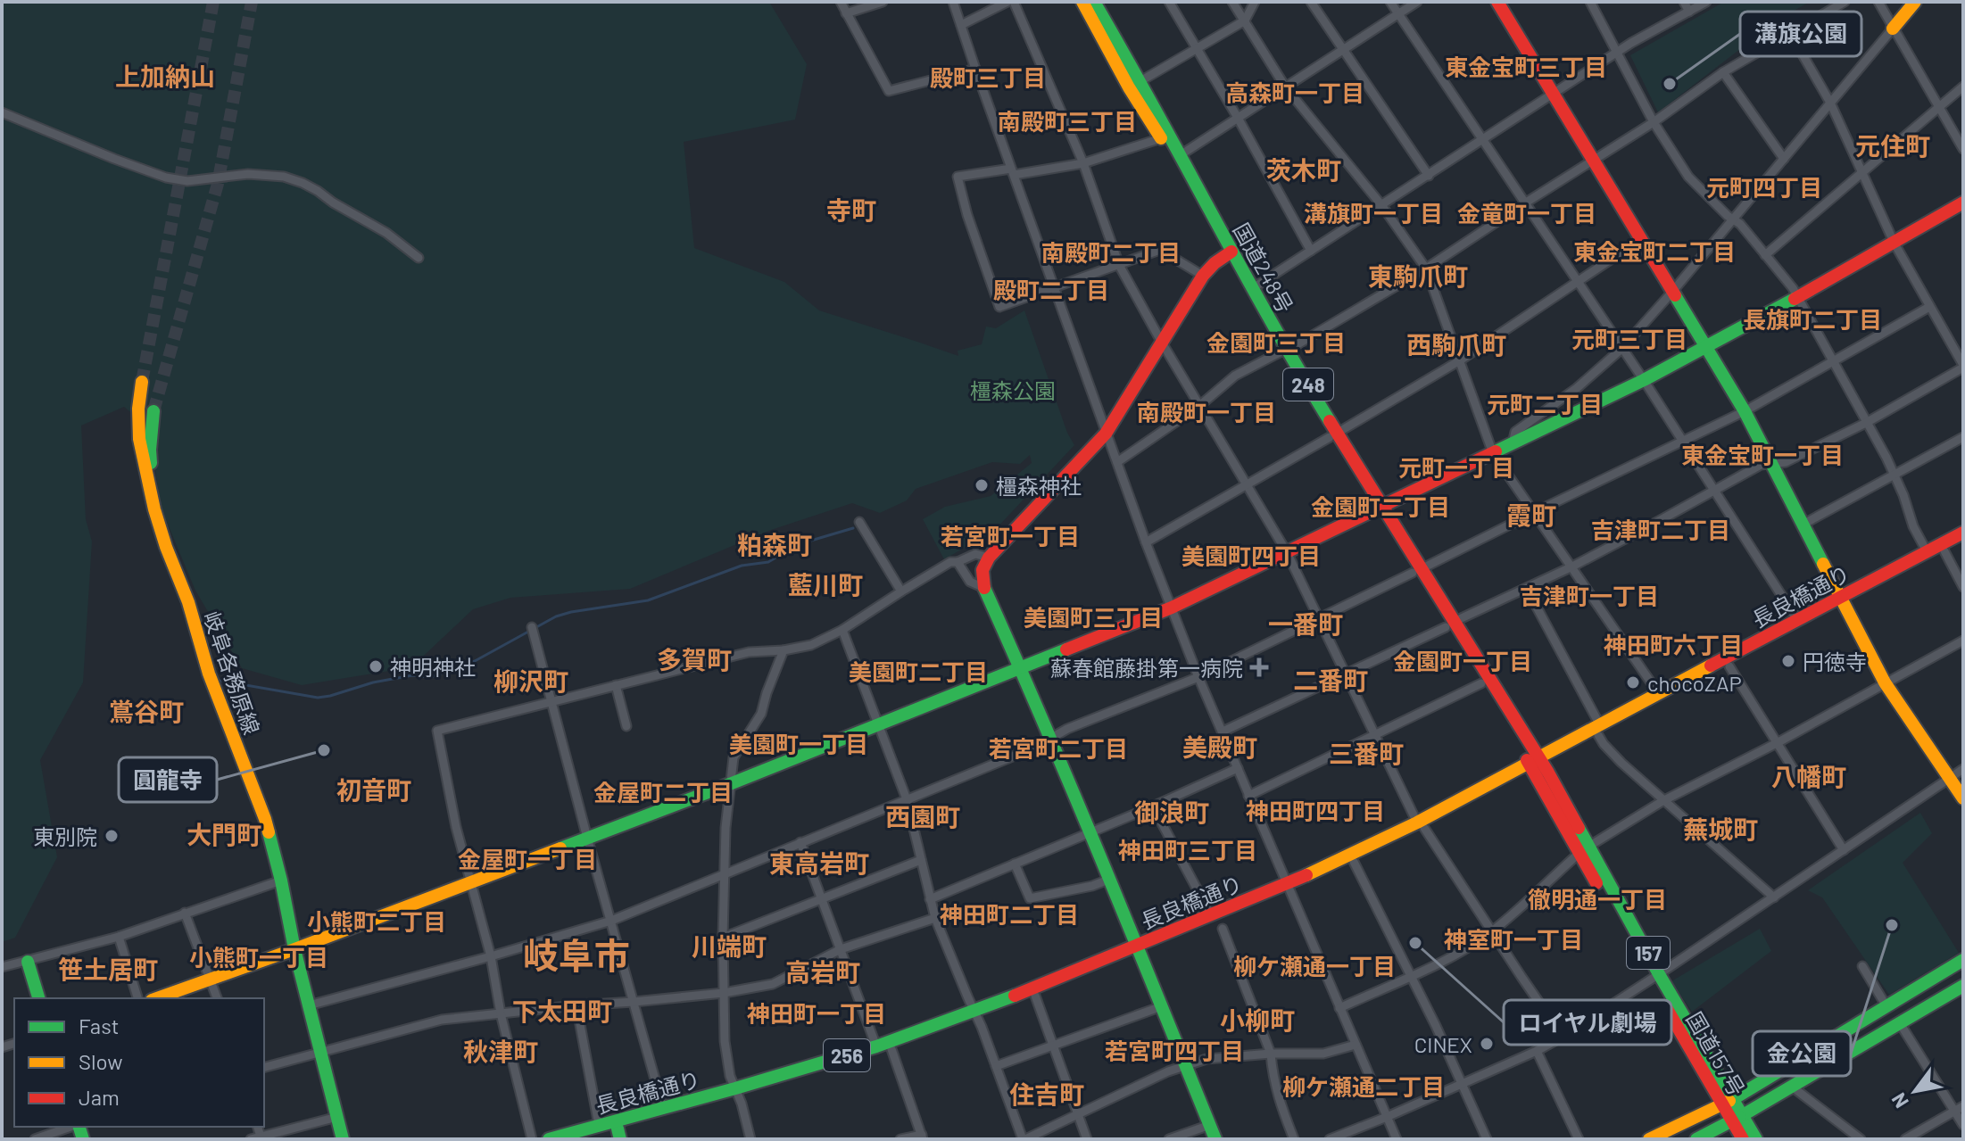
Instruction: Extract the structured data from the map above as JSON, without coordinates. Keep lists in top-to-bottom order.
{
  "streets": {
    "main road": [
      "国道248号",
      "248",
      "長良橋通り",
      "岐阜各務原線",
      "157",
      "国道157号",
      "256"
    ]
  },
  "crossings": [
    ["国道248号", "長良橋通り"],
    ["国道248号", "国道157号"],
    ["長良橋通り", "国道157号"]
  ],
  "districts": [
    "東金宝町三丁目",
    "上加納山",
    "殿町三丁目",
    "高森町一丁目",
    "南殿町三丁目",
    "元住町",
    "茨木町",
    "元町四丁目",
    "寺町",
    "溝旗町一丁目",
    "金竜町一丁目",
    "東金宝町二丁目",
    "南殿町二丁目",
    "東駒爪町",
    "殿町二丁目",
    "長旗町二丁目",
    "元町三丁目",
    "金園町三丁目",
    "西駒爪町",
    "元町二丁目",
    "南殿町一丁目",
    "東金宝町一丁目",
    "元町一丁目",
    "金園町二丁目",
    "霞町",
    "吉津町二丁目",
    "若宮町一丁目",
    "粕森町",
    "美園町四丁目",
    "藍川町",
    "吉津町一丁目",
    "美園町三丁目",
    "一番町",
    "神田町六丁目",
    "多賀町",
    "金園町一丁目",
    "美園町二丁目",
    "二番町",
    "柳沢町",
    "鴬谷町",
    "美園町一丁目",
    "美殿町",
    "若宮町二丁目",
    "三番町",
    "八幡町",
    "初音町",
    "金屋町二丁目",
    "神田町四丁目",
    "御浪町",
    "西園町",
    "蕪城町",
    "大門町",
    "神田町三丁目",
    "金屋町一丁目",
    "東高岩町",
    "徹明通一丁目",
    "神田町二丁目",
    "小熊町二丁目",
    "神室町一丁目",
    "川端町",
    "岐阜市",
    "小熊町一丁目",
    "柳ケ瀬通一丁目",
    "笹土居町",
    "高岩町",
    "下太田町",
    "神田町一丁目",
    "小柳町",
    "若宮町四丁目",
    "秋津町",
    "柳ケ瀬通二丁目",
    "住吉町"
  ],
  "parks": ["橿森公園"],
  "places": {
    "other": [
      "溝旗公園",
      "橿森神社",
      "円徳寺",
      "神明神社",
      "chocoZAP",
      "圓龍寺",
      "東別院",
      "金公園",
      "ロイヤル劇場",
      "CINEX"
    ],
    "health": ["蘇春館藤掛第一病院"]
  },
  "legend": ["Fast", "Slow", "Jam"],
  "north": "bottom left"
}
